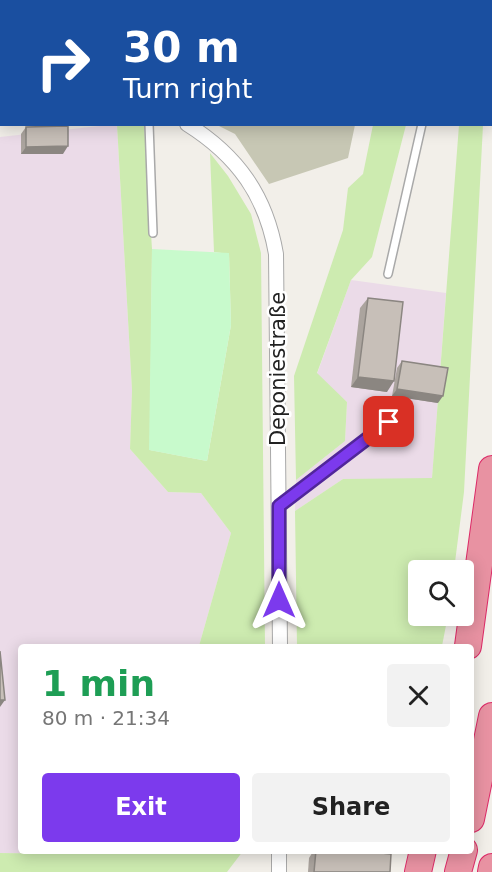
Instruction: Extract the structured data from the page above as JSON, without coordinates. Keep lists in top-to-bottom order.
{
  "streets": {
    "street": ["Deponiestraße"]
  },
  "page": {
    "turn": ["30 m", "Turn right"],
    "heading": ["1 min", "80 m · 21:34"],
    "buttons": ["Exit", "Share"]
  }
}
